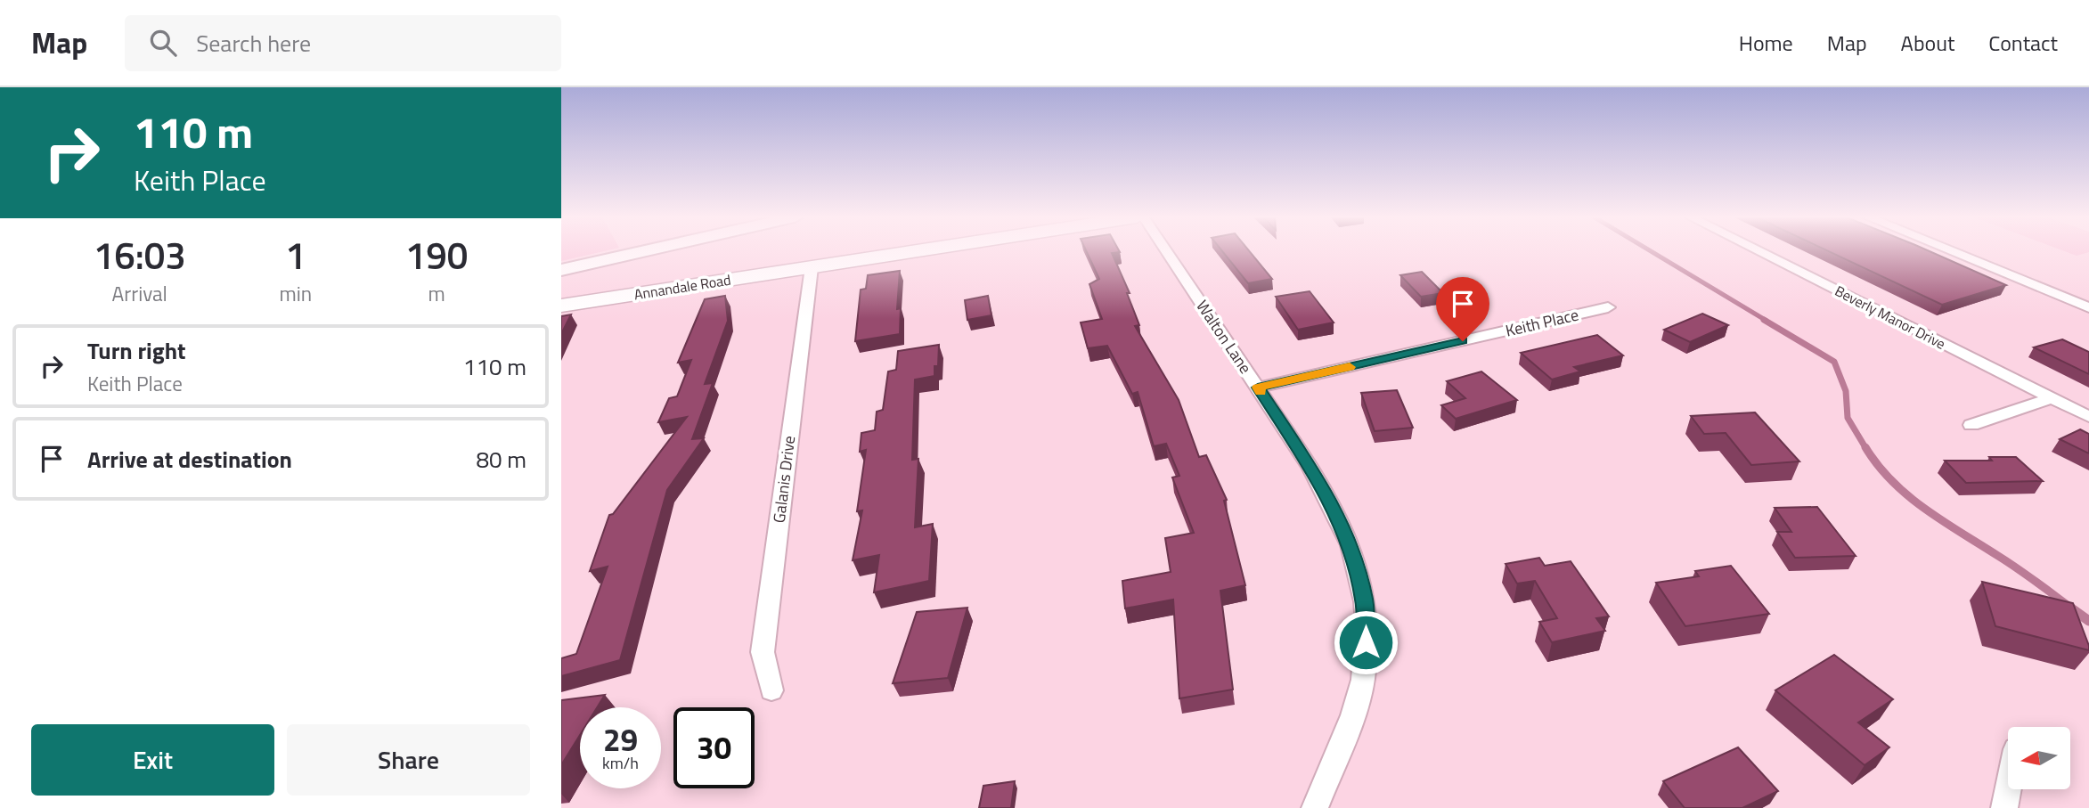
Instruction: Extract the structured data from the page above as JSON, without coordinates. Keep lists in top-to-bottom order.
{
  "streets": {
    "main road": ["Annandale Road"],
    "street": [
      "Beverly Manor Drive",
      "Keith Place",
      "Walton Lane",
      "Galanis Drive"
    ]
  },
  "crossings": [
    ["Annandale Road", "Galanis Drive"],
    ["Keith Place", "Walton Lane"]
  ],
  "north": "left",
  "page": {
    "header": "Map",
    "search": "Search here",
    "nav": [
      "Home",
      "Map",
      "About",
      "Contact"
    ],
    "turn": ["110 m", "Keith Place"],
    "eta": [
      "16:03",
      "Arrival",
      "1",
      "min",
      "190",
      "m"
    ],
    "list": [
      {
        "name": "Turn right",
        "note": "Keith Place",
        "value": "110 m"
      },
      {
        "name": "Arrive at destination",
        "value": "80 m"
      }
    ],
    "speed": "29 km/h",
    "limit": "30",
    "buttons": ["Exit", "Share"]
  }
}
